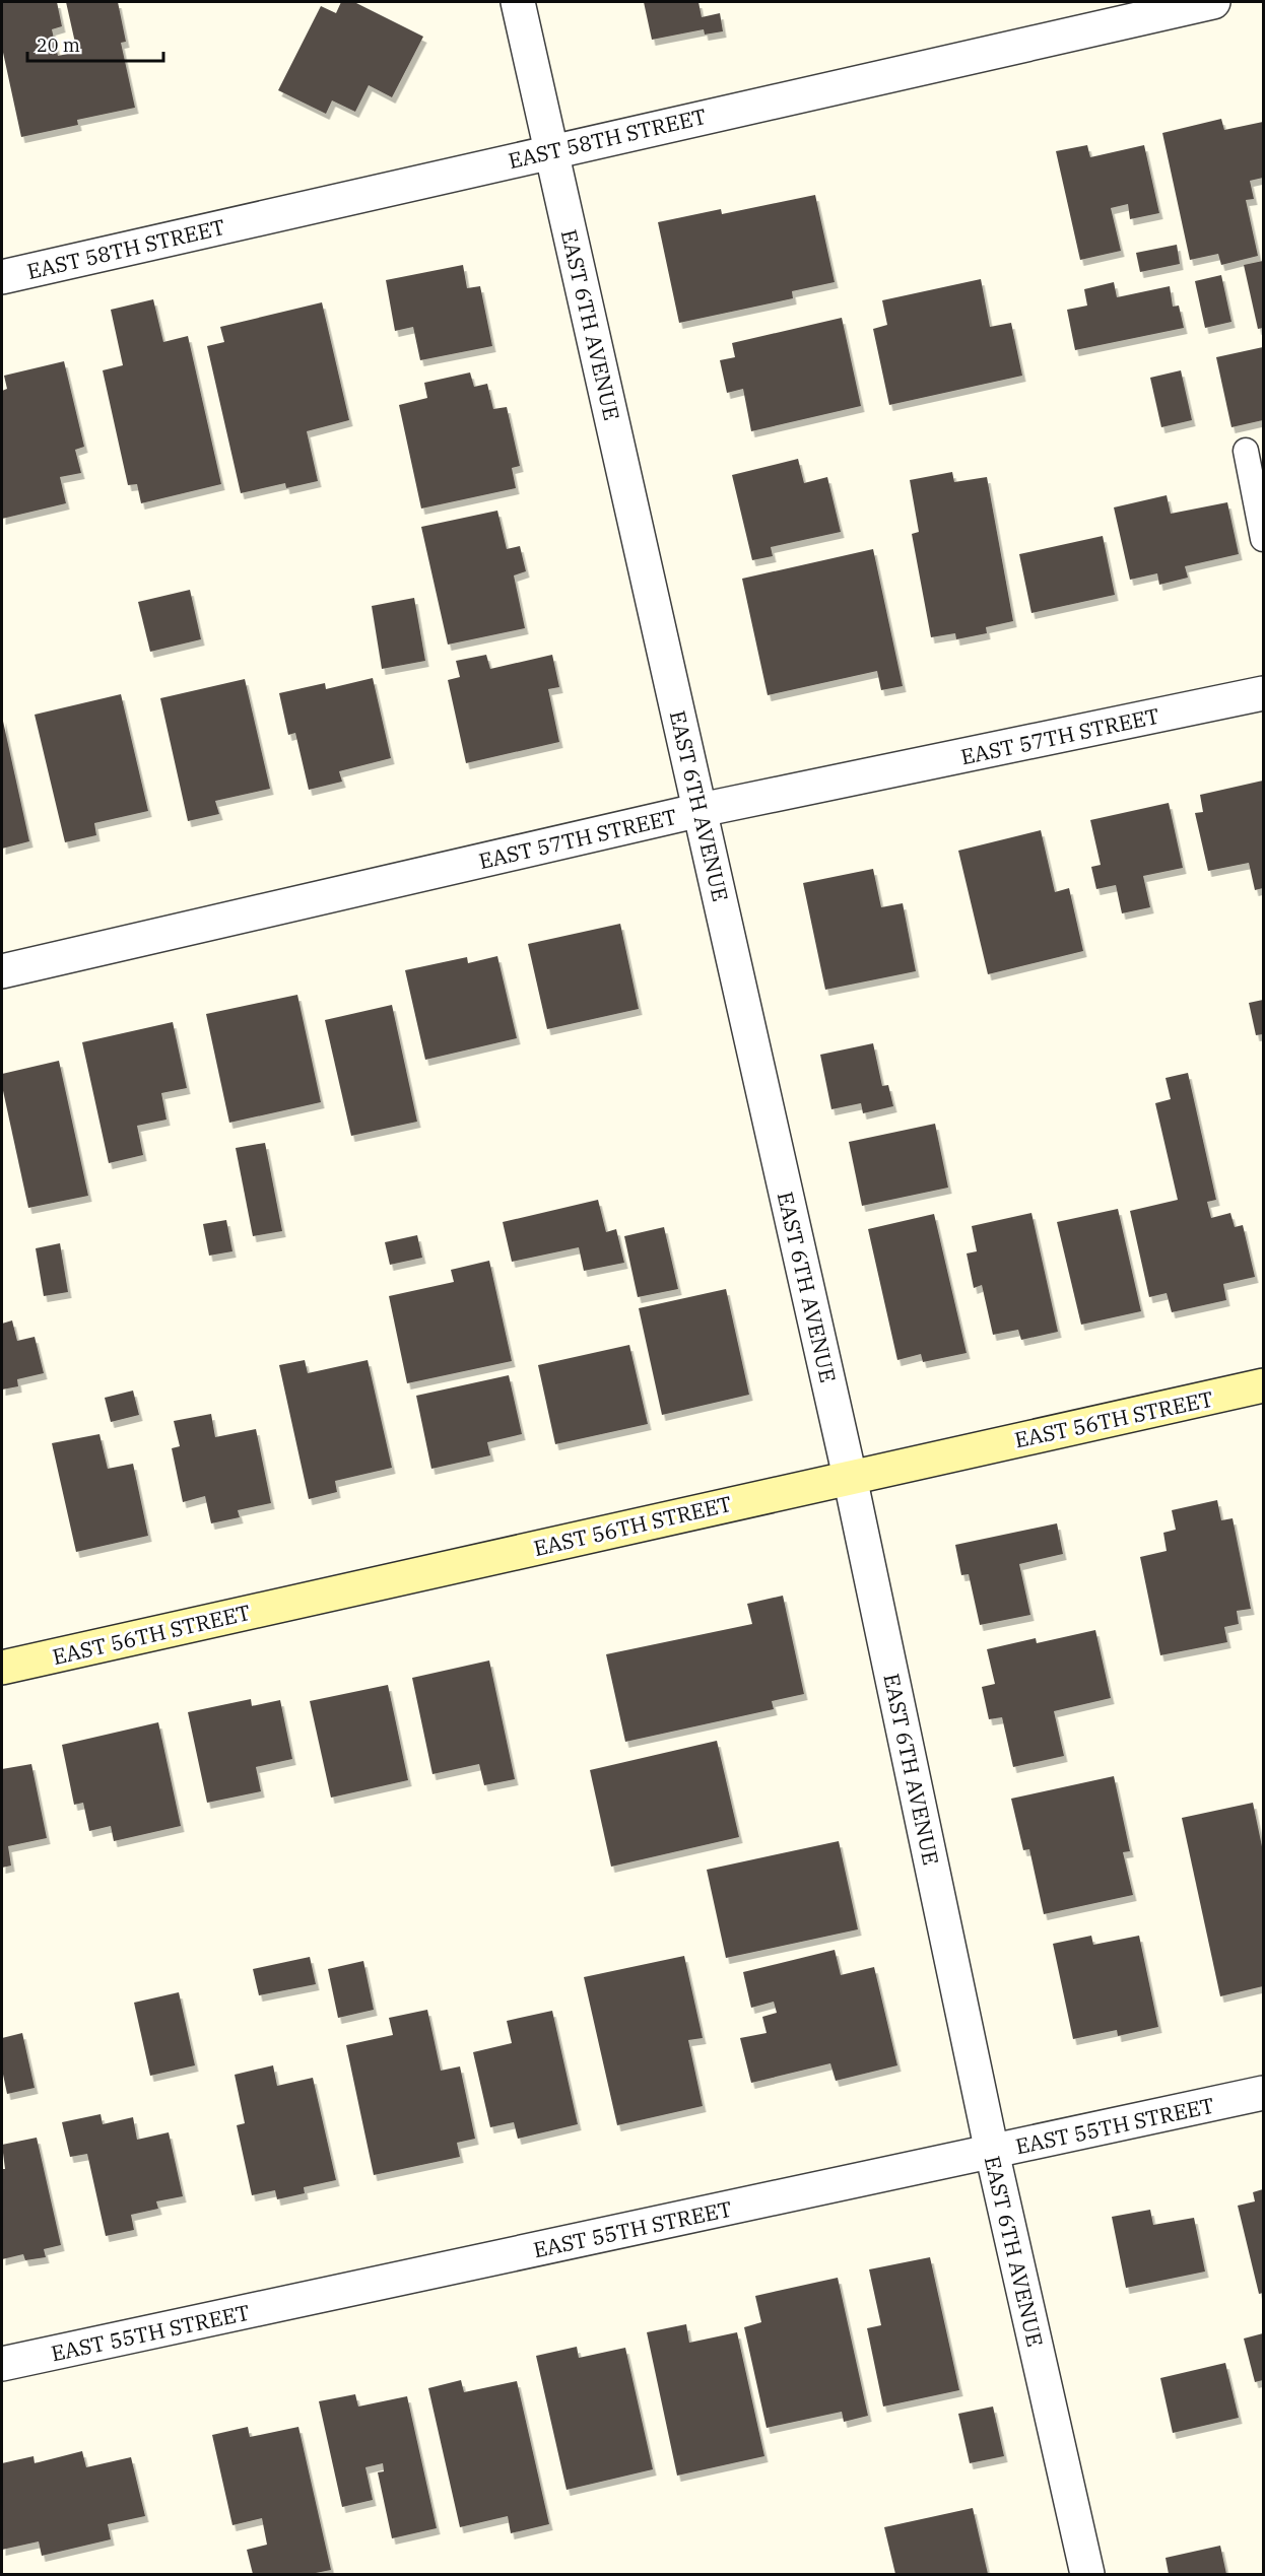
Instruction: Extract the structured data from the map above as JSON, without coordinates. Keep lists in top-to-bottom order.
{
  "streets": {
    "street": [
      "EAST 58TH STREET",
      "EAST 6TH AVENUE",
      "EAST 57TH STREET",
      "EAST 56TH STREET",
      "EAST 55TH STREET"
    ]
  },
  "crossings": [
    ["EAST 58TH STREET", "EAST 6TH AVENUE"],
    ["EAST 6TH AVENUE", "EAST 57TH STREET"],
    ["EAST 6TH AVENUE", "EAST 56TH STREET"],
    ["EAST 6TH AVENUE", "EAST 55TH STREET"]
  ],
  "scale_bar": "20 m"
}
